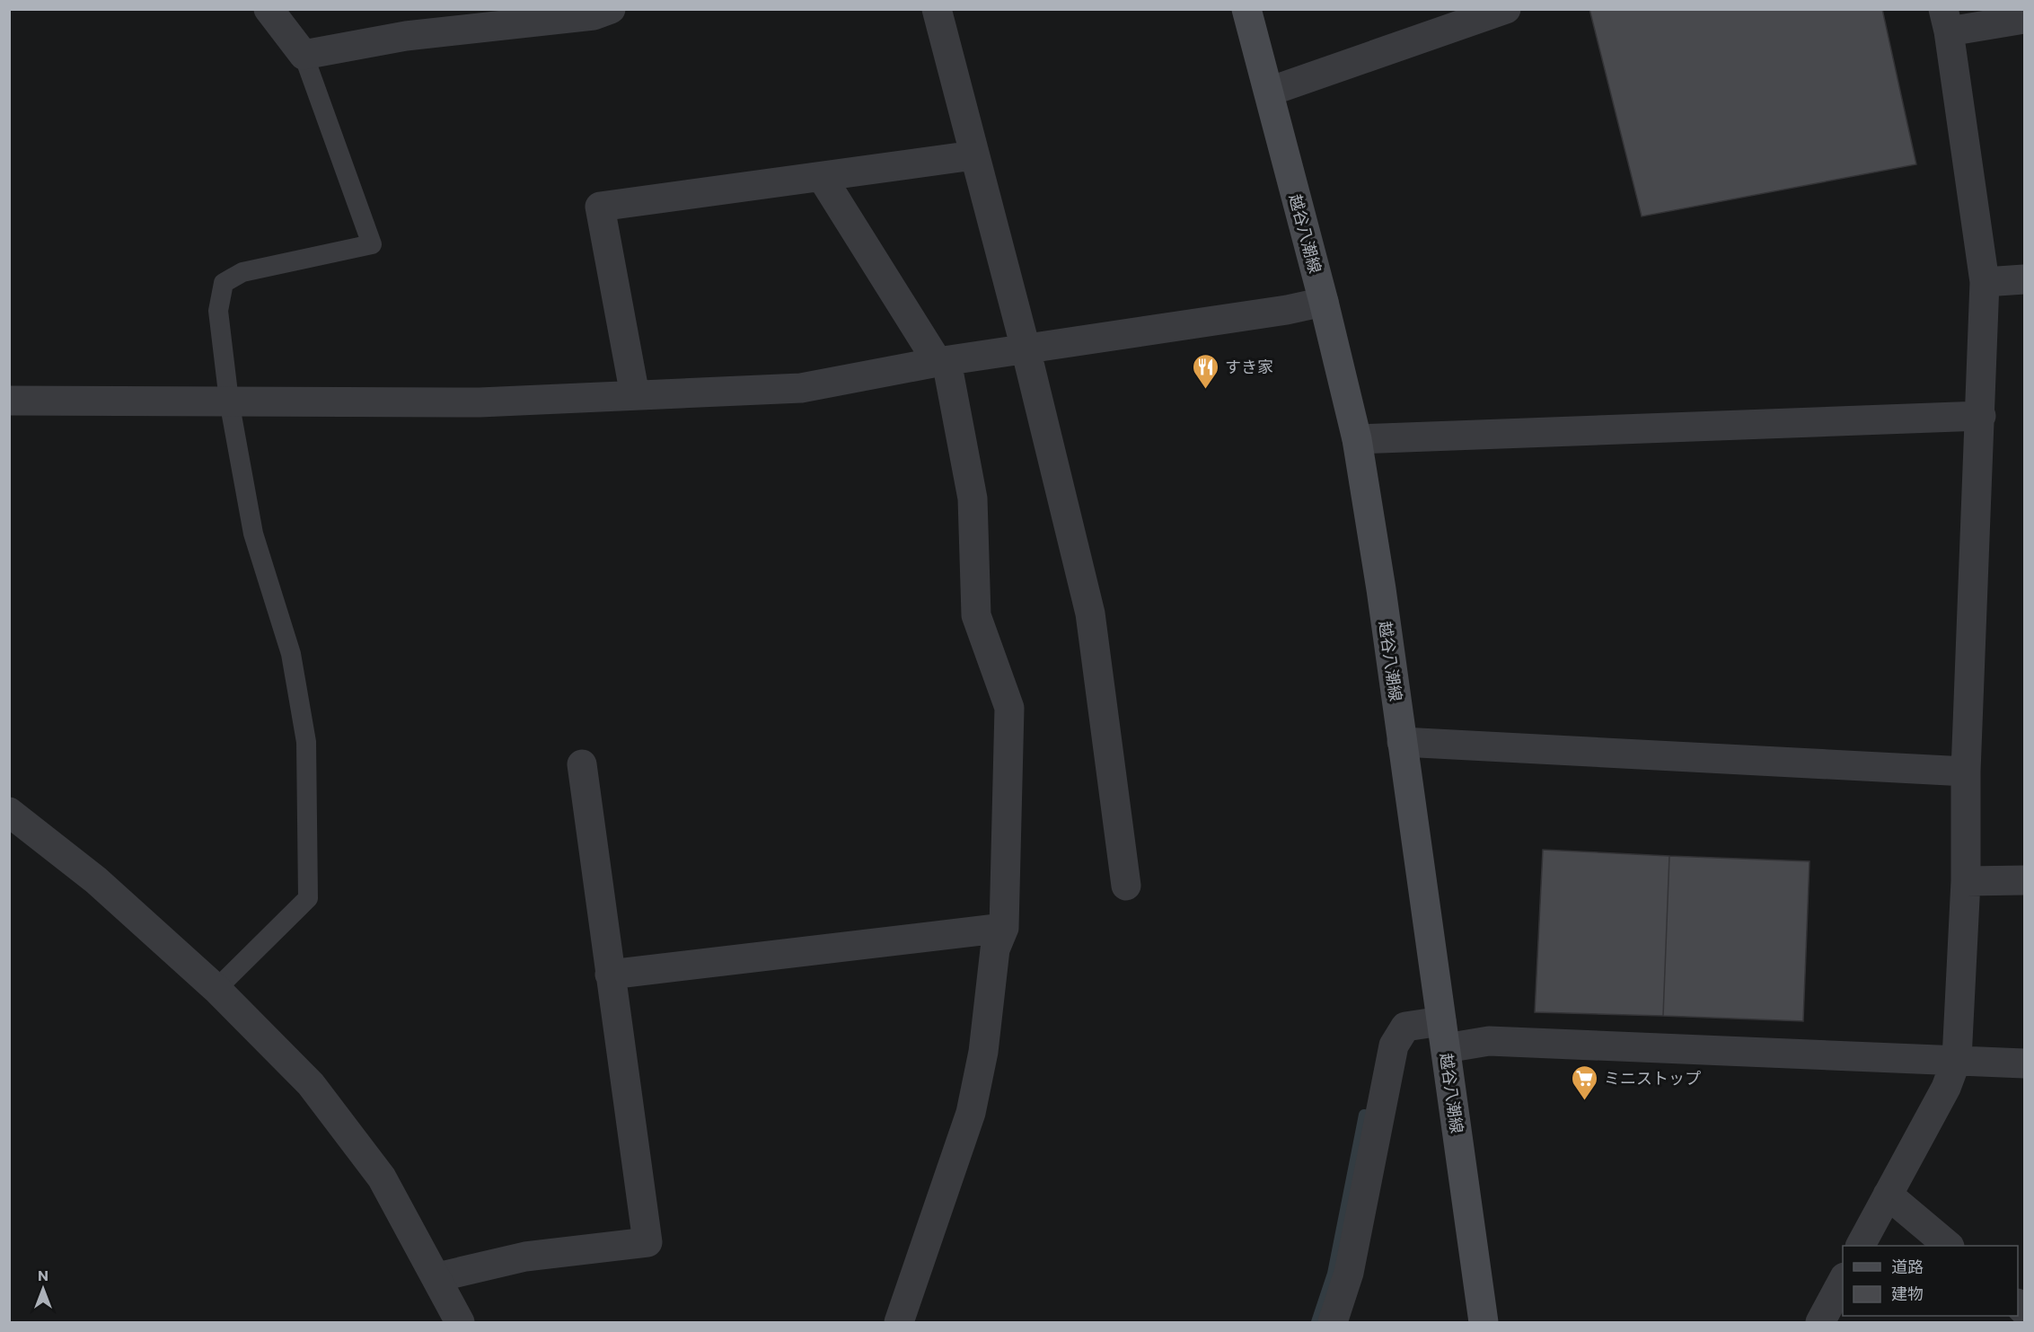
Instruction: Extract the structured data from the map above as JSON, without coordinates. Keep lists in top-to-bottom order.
{
  "streets": {
    "main road": ["越谷八潮線"]
  },
  "places": {
    "restaurant": ["すき家"],
    "supermarket": ["ミニストップ"]
  },
  "legend": ["道路", "建物"],
  "north": "top"
}
